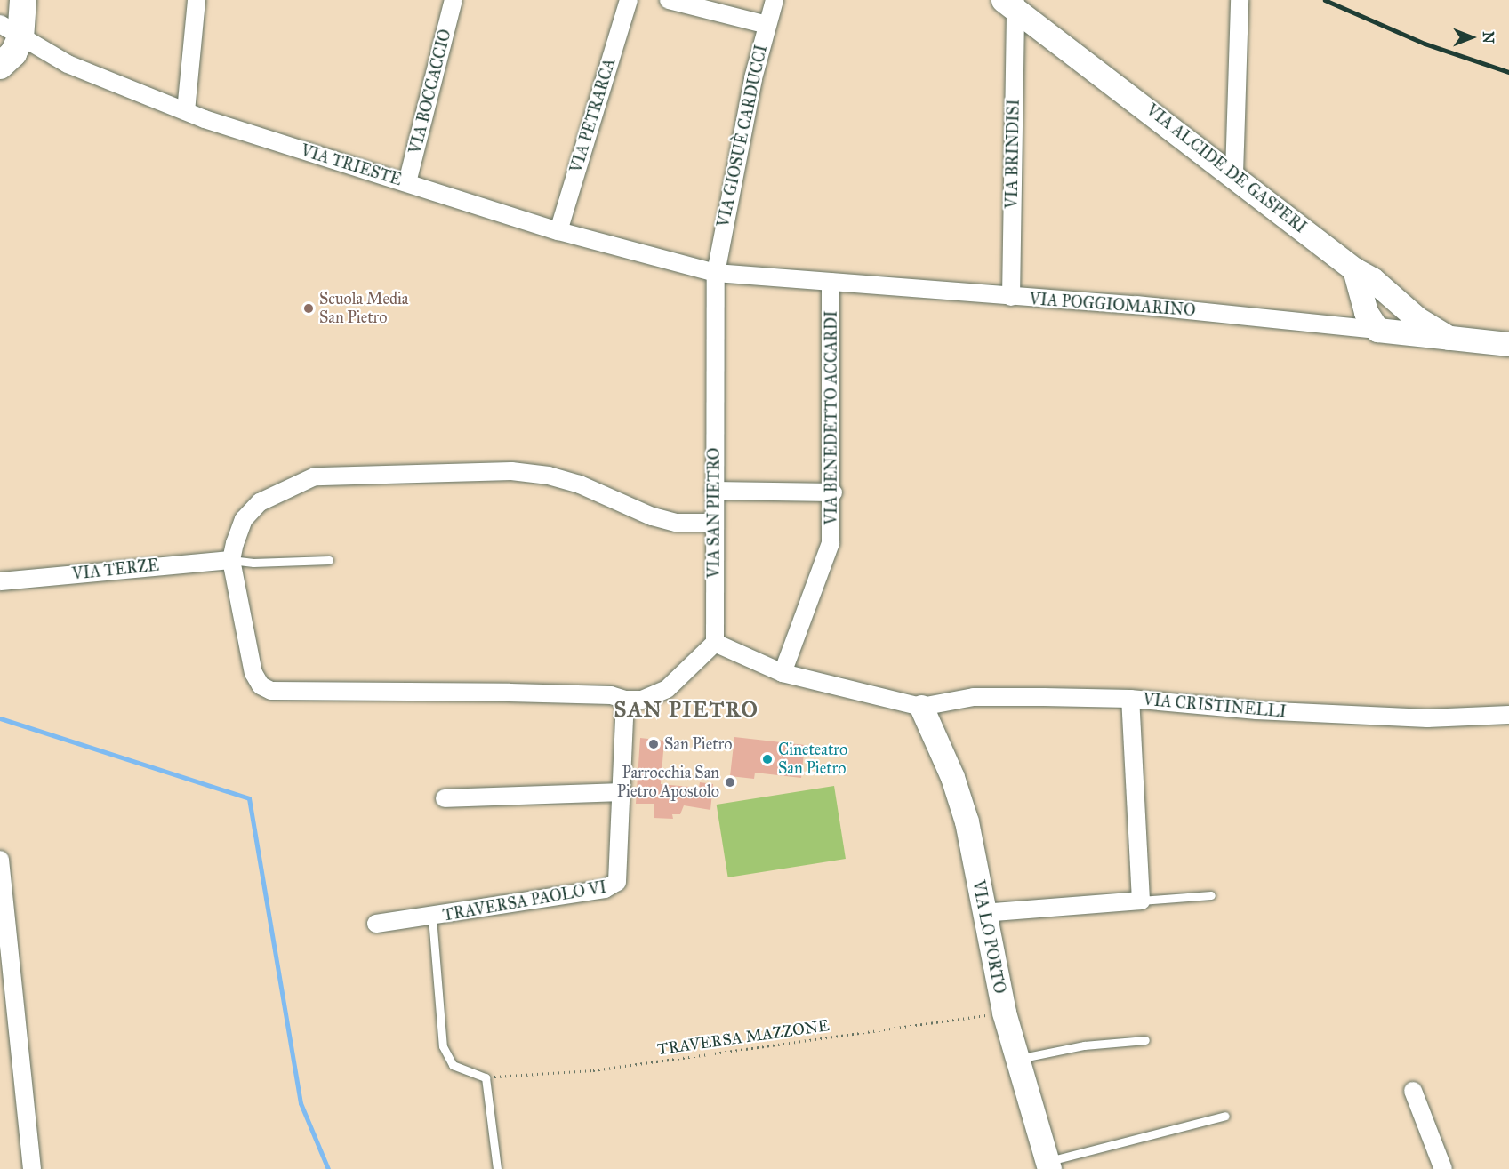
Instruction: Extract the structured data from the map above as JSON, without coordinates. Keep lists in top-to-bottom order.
{
  "streets": {
    "main road": ["VIA ALCIDE DE GASPERI", "VIA POGGIOMARINO", "VIA LO PORTO"],
    "street": [
      "VIA BOCCACCIO",
      "VIA PETRARCA",
      "VIA GIOSUÈ CARDUCCI",
      "VIA BRINDISI",
      "VIA TRIESTE",
      "VIA BENEDETTO ACCARDI",
      "VIA SAN PIETRO",
      "VIA TERZE",
      "VIA CRISTINELLI",
      "TRAVERSA PAOLO VI"
    ],
    "path": ["TRAVERSA MAZZONE"]
  },
  "crossings": [
    ["VIA BOCCACCIO", "VIA TRIESTE"],
    ["VIA PETRARCA", "VIA TRIESTE"],
    ["VIA GIOSUÈ CARDUCCI", "VIA TRIESTE"],
    ["VIA GIOSUÈ CARDUCCI", "VIA POGGIOMARINO"],
    ["VIA GIOSUÈ CARDUCCI", "VIA SAN PIETRO"],
    ["VIA BRINDISI", "VIA ALCIDE DE GASPERI"],
    ["VIA BRINDISI", "VIA POGGIOMARINO"],
    ["VIA TRIESTE", "VIA POGGIOMARINO"],
    ["VIA TRIESTE", "VIA SAN PIETRO"],
    ["VIA ALCIDE DE GASPERI", "VIA POGGIOMARINO"],
    ["VIA POGGIOMARINO", "VIA BENEDETTO ACCARDI"],
    ["VIA POGGIOMARINO", "VIA SAN PIETRO"],
    ["VIA CRISTINELLI", "VIA LO PORTO"],
    ["VIA LO PORTO", "TRAVERSA MAZZONE"]
  ],
  "districts": ["SAN PIETRO"],
  "places": [
    "Scuola Media San Pietro",
    "San Pietro",
    "Cineteatro San Pietro",
    "Parrocchia San Pietro Apostolo"
  ],
  "north": "right"
}
